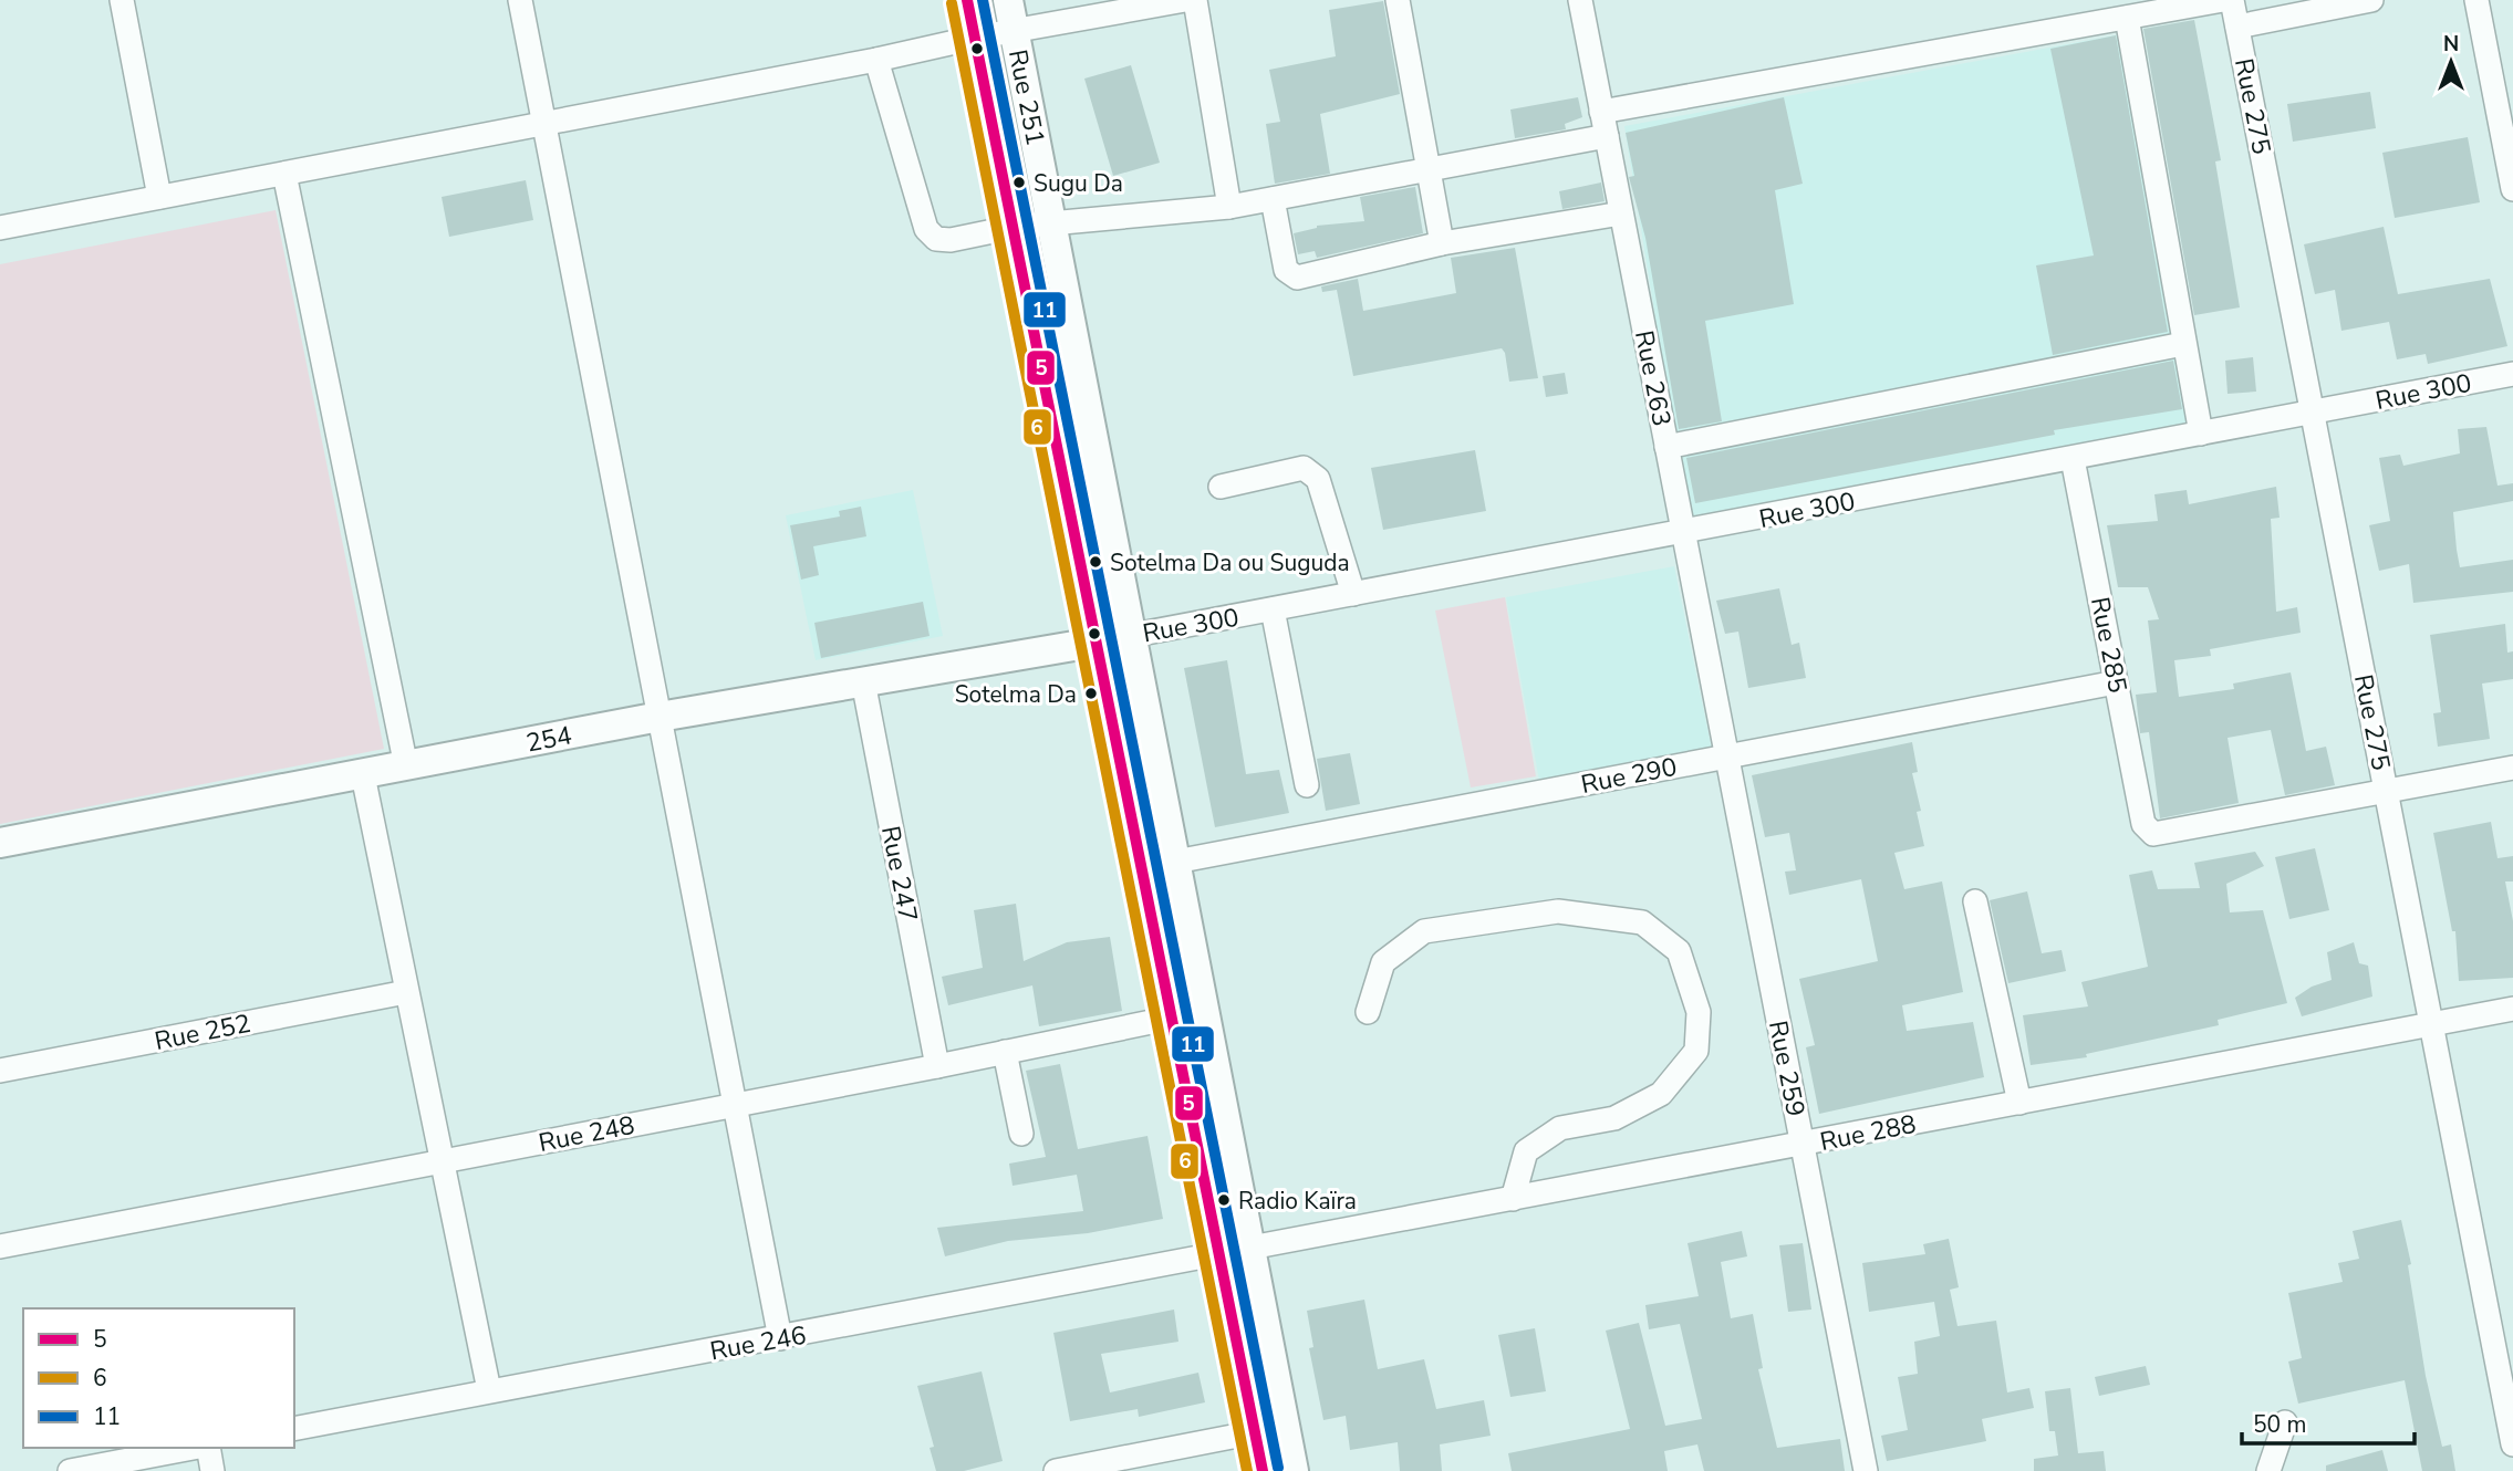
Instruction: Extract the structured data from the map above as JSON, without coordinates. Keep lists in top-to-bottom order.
{
  "streets": {
    "main road": ["Rue 251", "254"],
    "street": [
      "Rue 275",
      "Rue 263",
      "Rue 300",
      "Rue 285",
      "Rue 290",
      "Rue 247",
      "Rue 252",
      "Rue 259",
      "Rue 288",
      "Rue 248",
      "Rue 246"
    ]
  },
  "crossings": [
    ["Rue 251", "Rue 300"],
    ["Rue 251", "254"],
    ["Rue 251", "Rue 290"],
    ["Rue 251", "Rue 288"],
    ["Rue 251", "Rue 248"],
    ["Rue 251", "Rue 246"],
    ["Rue 275", "Rue 300"],
    ["Rue 275", "Rue 285"],
    ["Rue 275", "Rue 288"],
    ["Rue 263", "Rue 300"],
    ["Rue 263", "Rue 290"],
    ["Rue 263", "Rue 259"],
    ["Rue 300", "Rue 285"],
    ["Rue 300", "254"],
    ["Rue 285", "Rue 290"],
    ["254", "Rue 247"],
    ["Rue 290", "Rue 259"],
    ["Rue 247", "Rue 248"],
    ["Rue 259", "Rue 288"],
    ["Rue 288", "Rue 246"]
  ],
  "places": [
    "Sugu Da",
    "Sotelma Da ou Suguda",
    "Sotelma Da",
    "Radio Kaïra"
  ],
  "lines": ["transit line 5", "transit line 11", "transit line 6"],
  "legend": ["5", "6", "11"],
  "scale_bar": "50 m",
  "north": "top"
}
